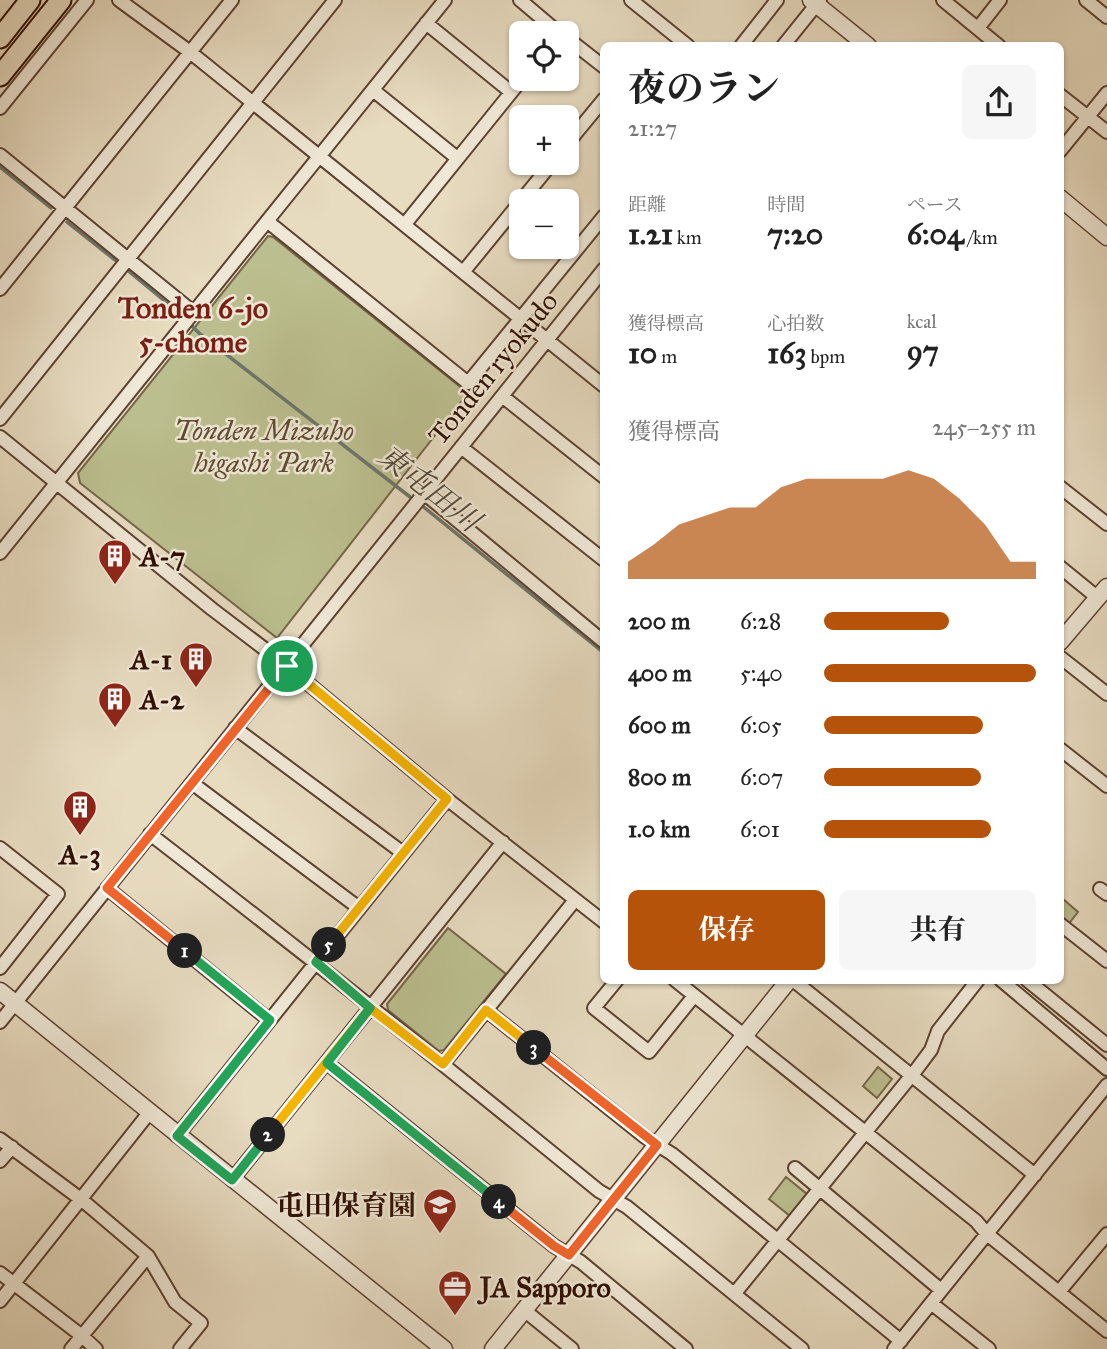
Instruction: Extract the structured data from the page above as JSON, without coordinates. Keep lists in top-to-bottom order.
{
  "streets": {
    "street": ["Tonden ryokudo"]
  },
  "districts": ["Tonden 6-jo 5-chome"],
  "water": ["東屯田川"],
  "parks": ["Tonden Mizuho higashi Park"],
  "places": {
    "building": [
      "A-7",
      "A-1",
      "A-2",
      "A-3"
    ],
    "school or university": ["屯田保育園"],
    "office": ["JA Sapporo"]
  },
  "page": {
    "map_buttons": ["+", "−"],
    "heading": ["夜のラン", "21:27"],
    "stats": [
      ["距離", "1.21 km"],
      ["時間", "7:20"],
      ["ペース", "6:04 /km"],
      ["獲得標高", "10 m"],
      ["心拍数", "163 bpm"],
      ["kcal", "97"]
    ],
    "chart": ["獲得標高", "245–255 m"],
    "list": [
      {
        "name": "200 m",
        "note": "6:28"
      },
      {
        "name": "400 m",
        "note": "5:40"
      },
      {
        "name": "600 m",
        "note": "6:05"
      },
      {
        "name": "800 m",
        "note": "6:07"
      },
      {
        "name": "1.0 km",
        "note": "6:01"
      }
    ],
    "buttons": ["保存", "共有"],
    "pins": [
      "5",
      "1",
      "3",
      "2",
      "4"
    ]
  }
}
